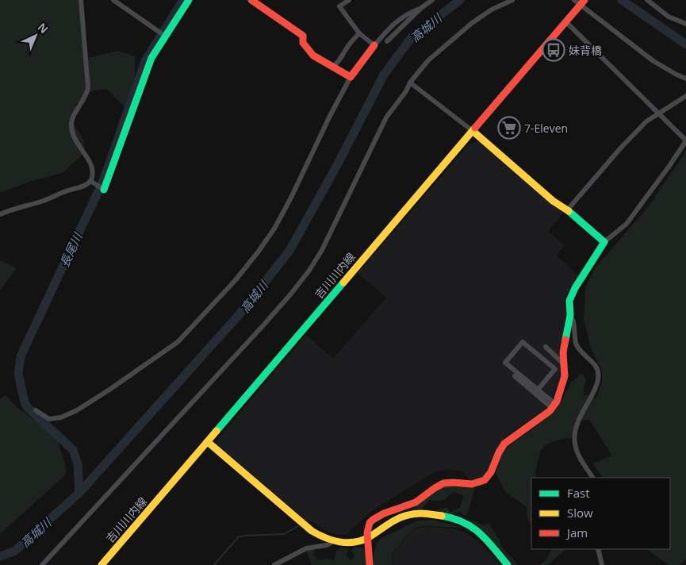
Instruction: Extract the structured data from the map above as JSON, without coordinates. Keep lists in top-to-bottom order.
{
  "streets": {
    "street": ["吉川川内線"]
  },
  "water": ["高城川", "長尾川"],
  "places": {
    "bus stop": ["妹背橋"],
    "supermarket": ["7-Eleven"]
  },
  "legend": ["Fast", "Slow", "Jam"],
  "north": "top right"
}
